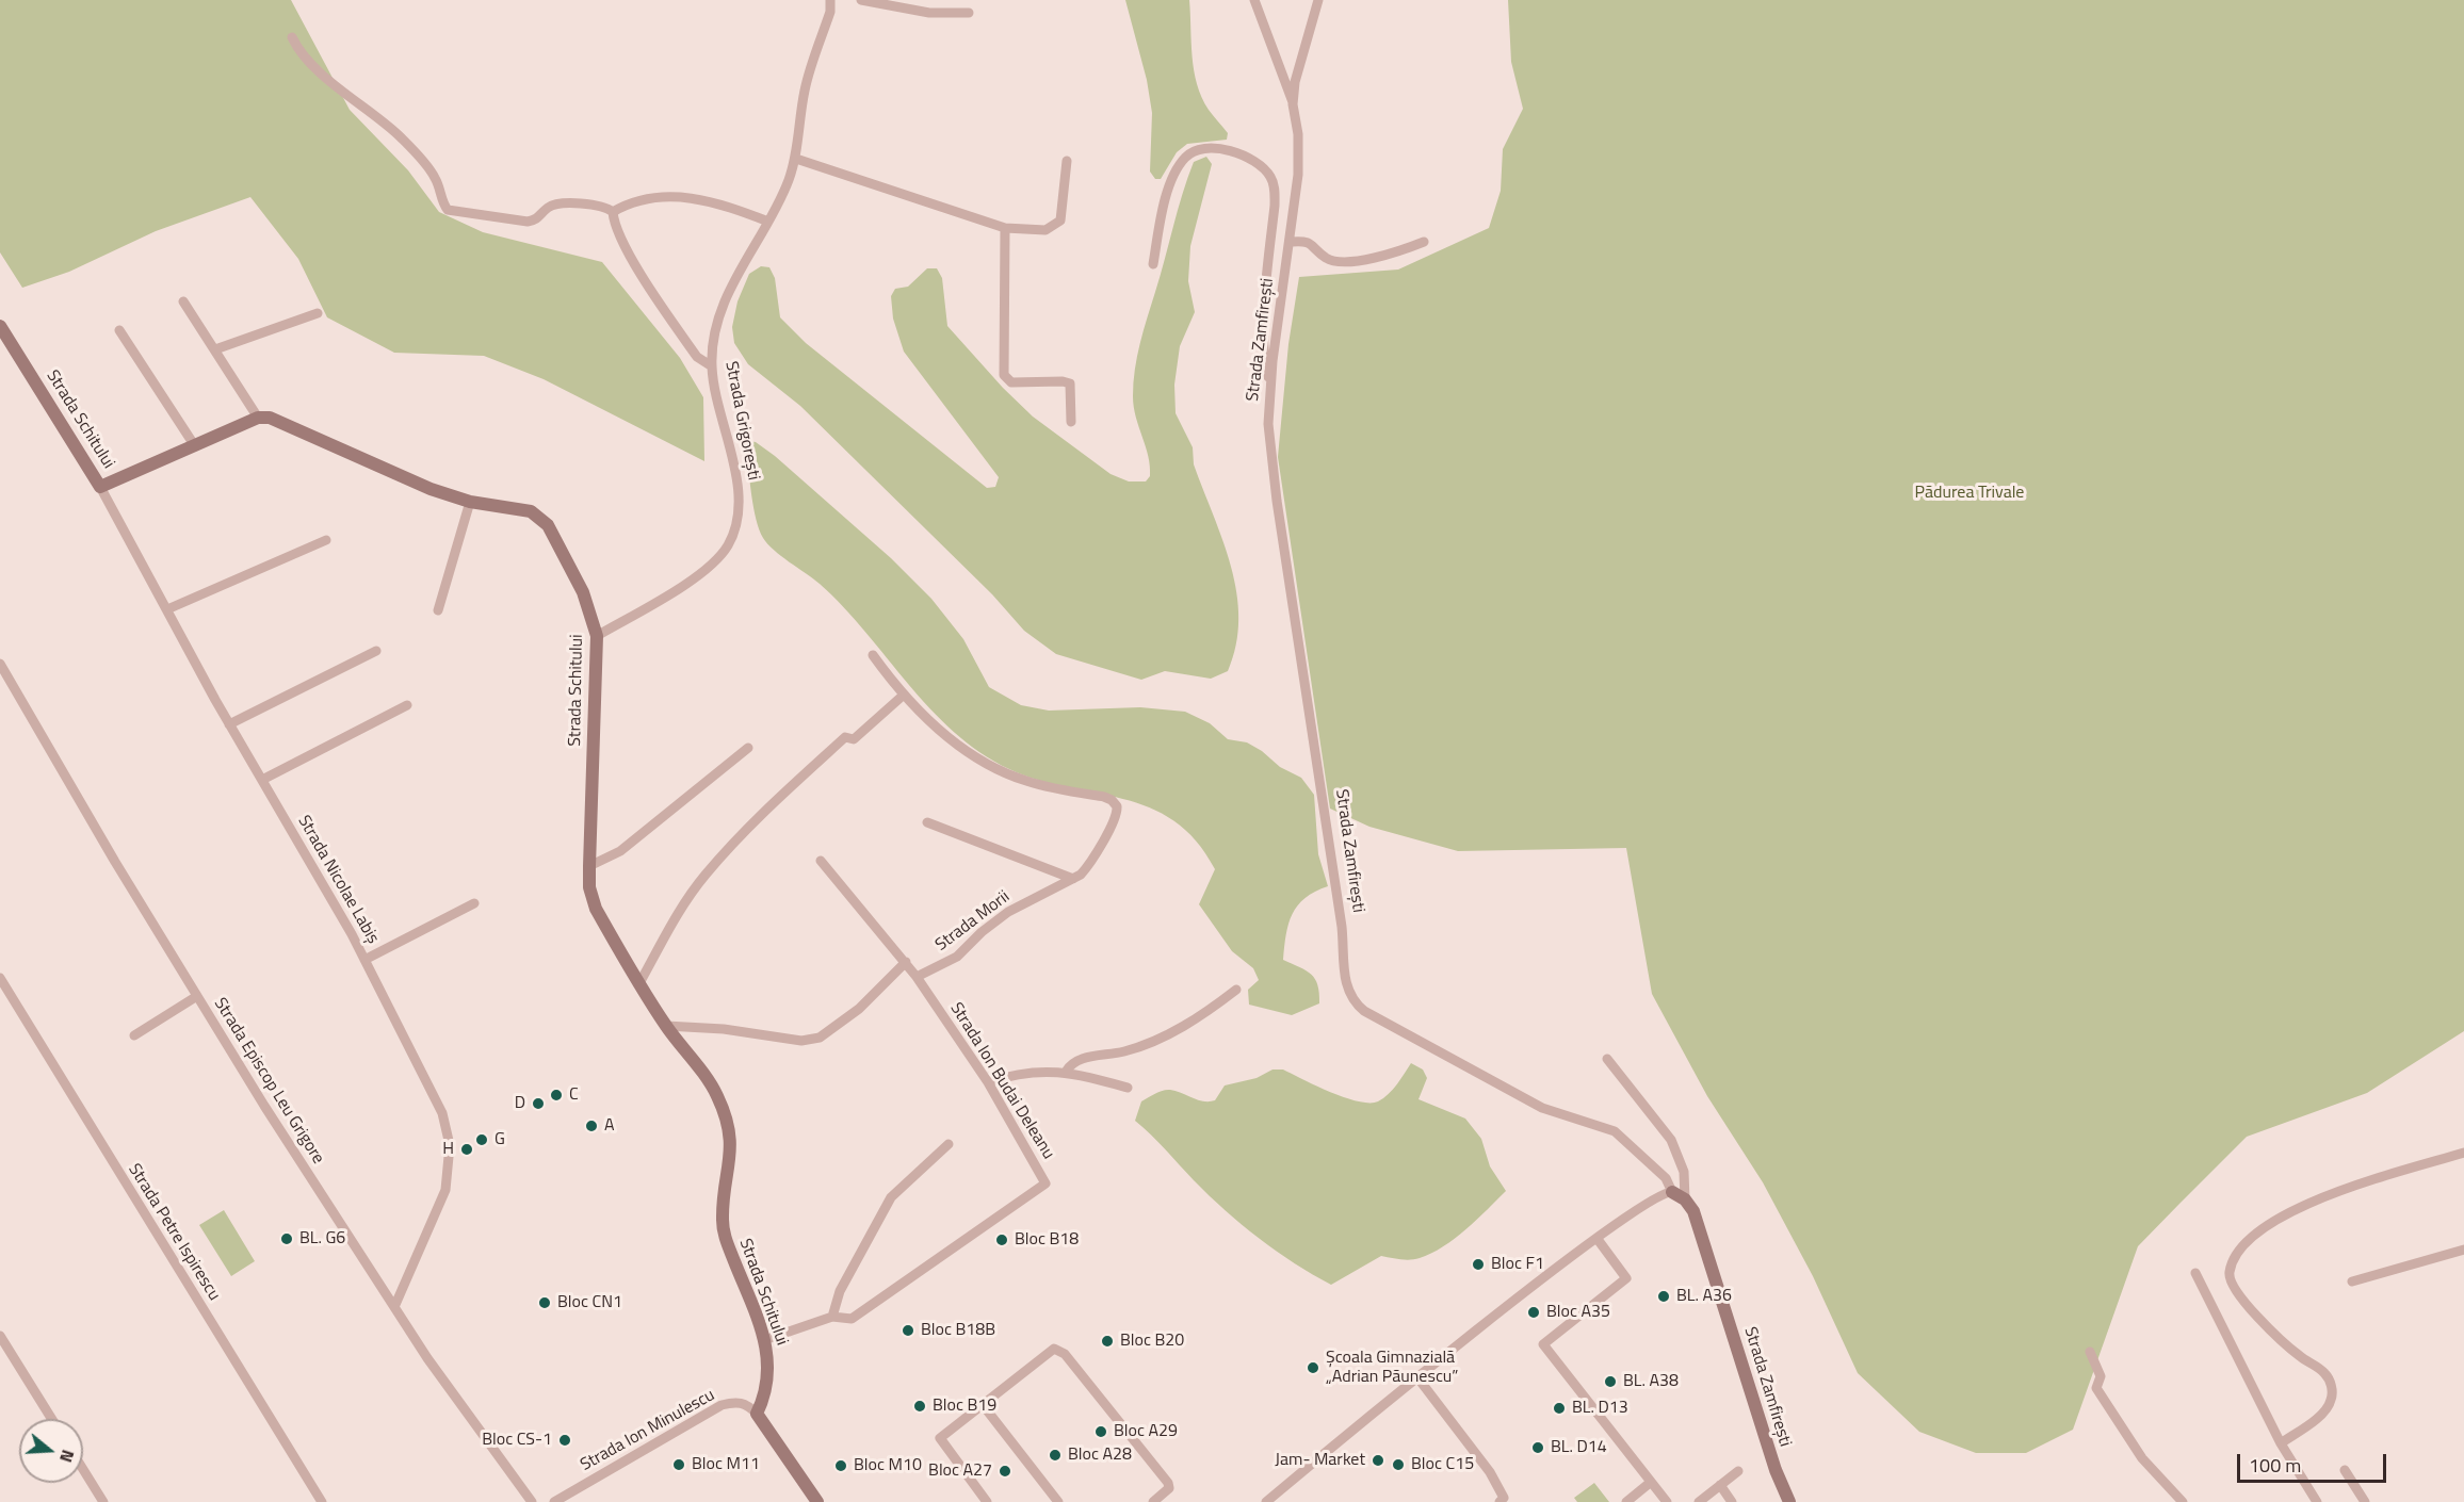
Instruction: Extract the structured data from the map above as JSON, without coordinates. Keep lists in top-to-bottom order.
{
  "streets": {
    "main road": ["Strada Zamfirești", "Strada Schitului"],
    "street": [
      "Strada Grigorești",
      "Strada Nicolae Labiș",
      "Strada Morii",
      "Strada Episcop Leu Grigore",
      "Strada Ion Budai Deleanu",
      "Strada Petre Ispirescu",
      "Strada Ion Minulescu"
    ]
  },
  "crossings": [
    ["Strada Schitului", "Strada Grigorești"],
    ["Strada Schitului", "Strada Nicolae Labiș"],
    ["Strada Schitului", "Strada Ion Budai Deleanu"],
    ["Strada Schitului", "Strada Ion Minulescu"],
    ["Strada Nicolae Labiș", "Strada Episcop Leu Grigore"],
    ["Strada Morii", "Strada Ion Budai Deleanu"]
  ],
  "parks": ["Pădurea Trivale"],
  "places": [
    "C",
    "D",
    "A",
    "G",
    "H",
    "BL. G6",
    "Bloc B18",
    "Bloc F1",
    "BL. A36",
    "Bloc CN1",
    "Bloc A35",
    "Bloc B18B",
    "Bloc B20",
    "Școala Gimnazială „Adrian Păunescu”",
    "BL. A38",
    "Bloc B19",
    "BL. D13",
    "Bloc A29",
    "Bloc CS-1",
    "BL. D14",
    "Bloc A28",
    "Jam- Market",
    "Bloc M11",
    "Bloc C15",
    "Bloc M10",
    "Bloc A27"
  ],
  "scale_bar": "100 m",
  "north": "right"
}
